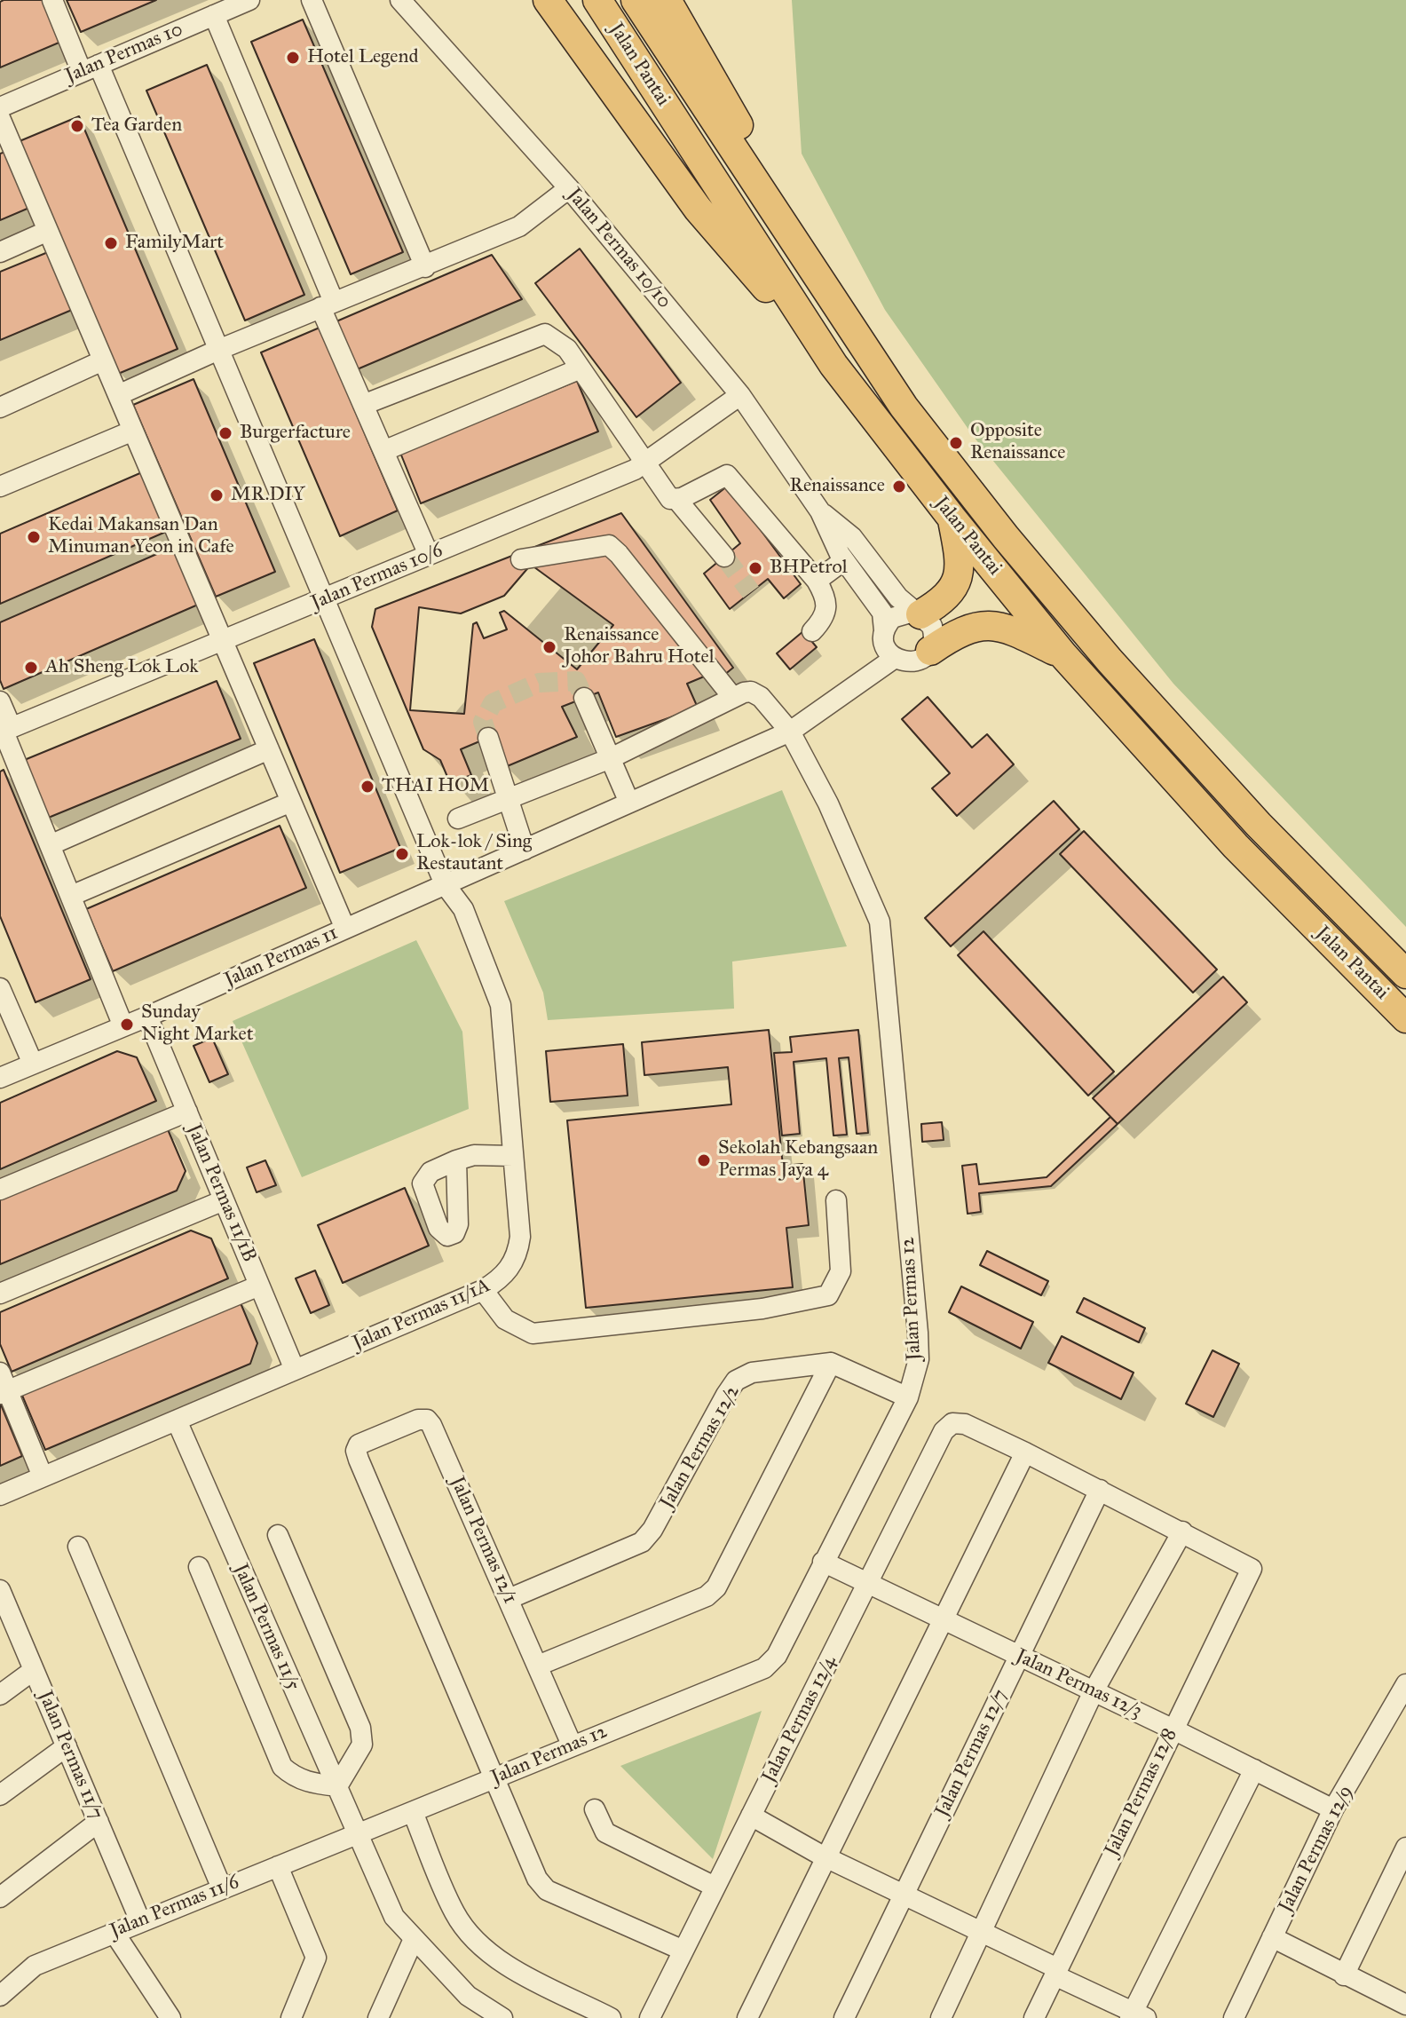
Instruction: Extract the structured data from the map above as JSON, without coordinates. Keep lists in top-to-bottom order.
{
  "streets": {
    "highway": ["Jalan Pantai"],
    "street": [
      "Jalan Permas 10",
      "Jalan Permas 10/10",
      "Jalan Permas 10/6",
      "Jalan Permas 11",
      "Jalan Permas 11/1B",
      "Jalan Permas 12",
      "Jalan Permas 11/1A",
      "Jalan Permas 12/2",
      "Jalan Permas 12/1",
      "Jalan Permas 11/5",
      "Jalan Permas 12/3",
      "Jalan Permas 12/4",
      "Jalan Permas 12/7",
      "Jalan Permas 11/7",
      "Jalan Permas 12/8",
      "Jalan Permas 12/9",
      "Jalan Permas 11/6"
    ]
  },
  "crossings": [
    ["Jalan Permas 10", "Jalan Permas 11/1A"],
    ["Jalan Permas 10/10", "Jalan Permas 10/6"],
    ["Jalan Permas 10/6", "Jalan Permas 11/1A"],
    ["Jalan Permas 11", "Jalan Permas 11/1B"],
    ["Jalan Permas 11", "Jalan Permas 12"],
    ["Jalan Permas 11", "Jalan Permas 11/1A"],
    ["Jalan Permas 11/1B", "Jalan Permas 11/1A"],
    ["Jalan Permas 12", "Jalan Permas 12/1"],
    ["Jalan Permas 12", "Jalan Permas 11/5"],
    ["Jalan Permas 12", "Jalan Permas 12/3"],
    ["Jalan Permas 12", "Jalan Permas 11/6"],
    ["Jalan Permas 11/1A", "Jalan Permas 11/5"],
    ["Jalan Permas 12/2", "Jalan Permas 12/1"],
    ["Jalan Permas 11/5", "Jalan Permas 11/6"],
    ["Jalan Permas 12/3", "Jalan Permas 12/4"],
    ["Jalan Permas 12/3", "Jalan Permas 12/7"],
    ["Jalan Permas 12/3", "Jalan Permas 12/8"],
    ["Jalan Permas 12/3", "Jalan Permas 12/9"],
    ["Jalan Permas 11/7", "Jalan Permas 11/6"]
  ],
  "places": [
    "Hotel Legend",
    "Tea Garden",
    "FamilyMart",
    "Burgerfacture",
    "Opposite Renaissance",
    "Renaissance",
    "MR.DIY",
    "Kedai Makansan Dan Minuman Yeon in Cafe",
    "BHPetrol",
    "Renaissance Johor Bahru Hotel",
    "Ah Sheng Lok Lok",
    "THAI HOM",
    "Lok-lok / Sing Restautant",
    "Sunday Night Market",
    "Sekolah Kebangsaan Permas Jaya 4"
  ]
}
